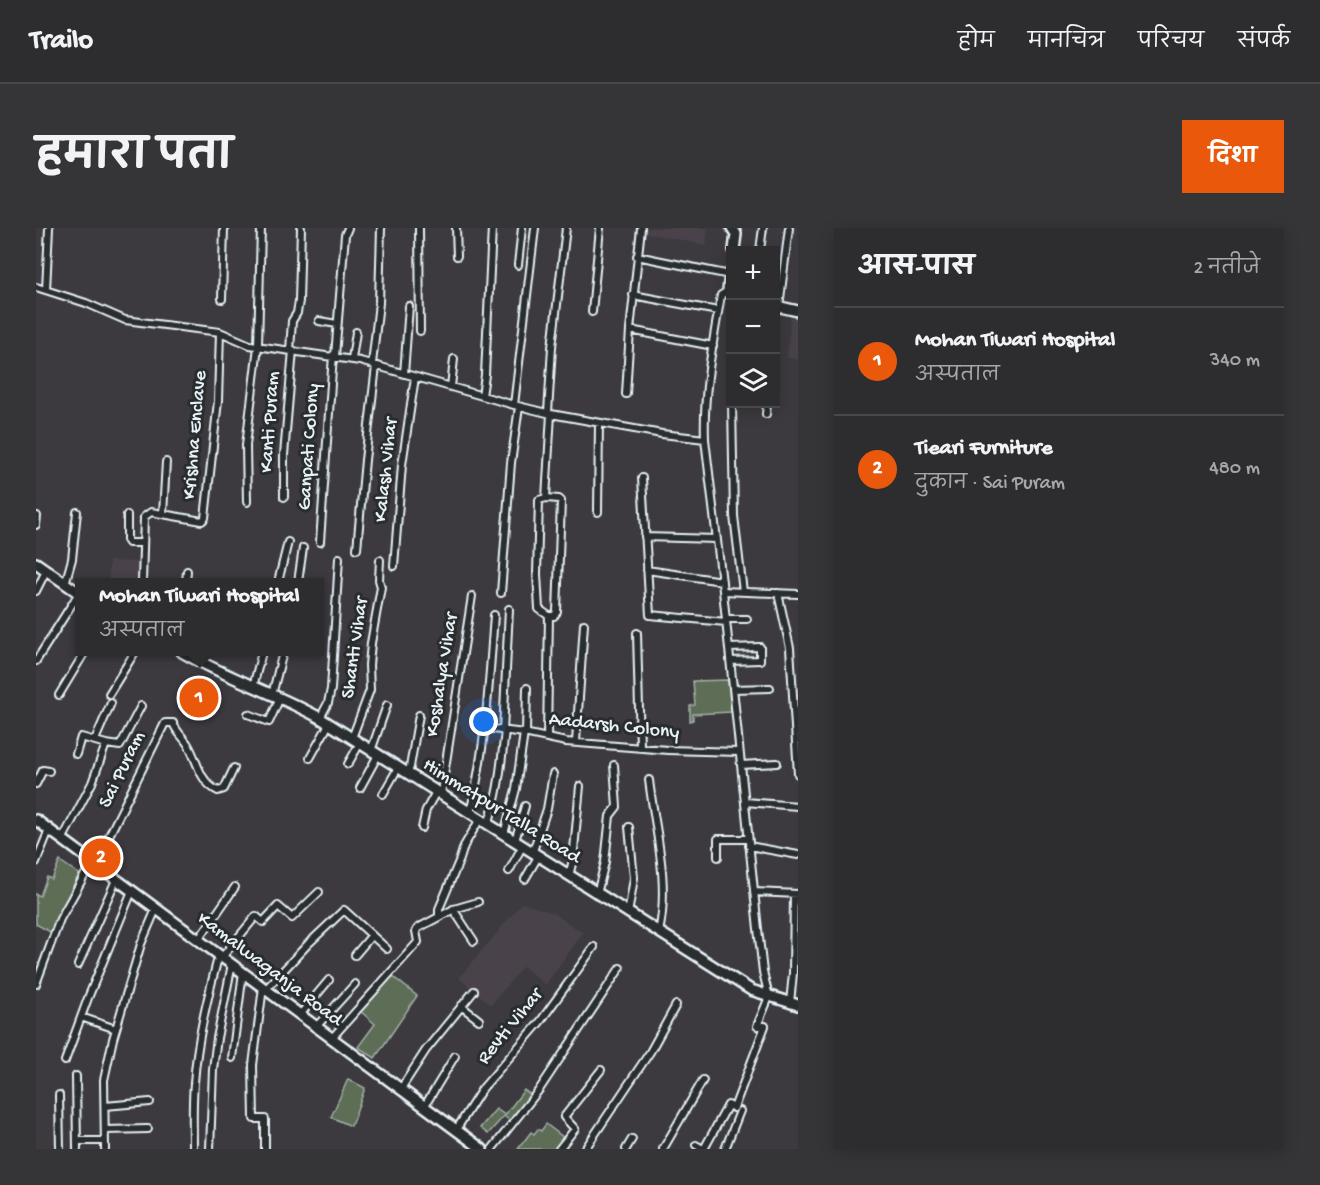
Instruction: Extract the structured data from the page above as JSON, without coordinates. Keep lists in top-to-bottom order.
{
  "streets": {
    "street": [
      "Kanti Puram",
      "Krishna Enclave",
      "Ganpati Colony",
      "Kalash Vihar",
      "Shanti Vihar",
      "Koshalya Vihar",
      "Aadarsh Colony",
      "Sai Puram",
      "Himmatpur Talla Road",
      "Kamalwaganja Road",
      "Revti Vihar"
    ]
  },
  "crossings": [
    ["Shanti Vihar", "Himmatpur Talla Road"],
    ["Koshalya Vihar", "Himmatpur Talla Road"],
    ["Sai Puram", "Kamalwaganja Road"],
    ["Kamalwaganja Road", "Revti Vihar"]
  ],
  "page": {
    "header": "Trailo",
    "nav": [
      "होम",
      "मानचित्र",
      "परिचय",
      "संपर्क"
    ],
    "title": "हमारा पता",
    "buttons": "दिशा",
    "heading": ["आस-पास", "2 नतीजे"],
    "map_buttons": ["+", "−"],
    "list": [
      {
        "mark": "1",
        "name": "Mohan Tiwari Hospital",
        "note": "अस्पताल",
        "value": "340 m"
      },
      {
        "mark": "2",
        "name": "Tieari Furniture",
        "note": "दुकान · Sai Puram",
        "value": "480 m"
      }
    ],
    "popup": ["Mohan Tiwari Hospital", "अस्पताल"],
    "pins": ["1", "2"]
  }
}
